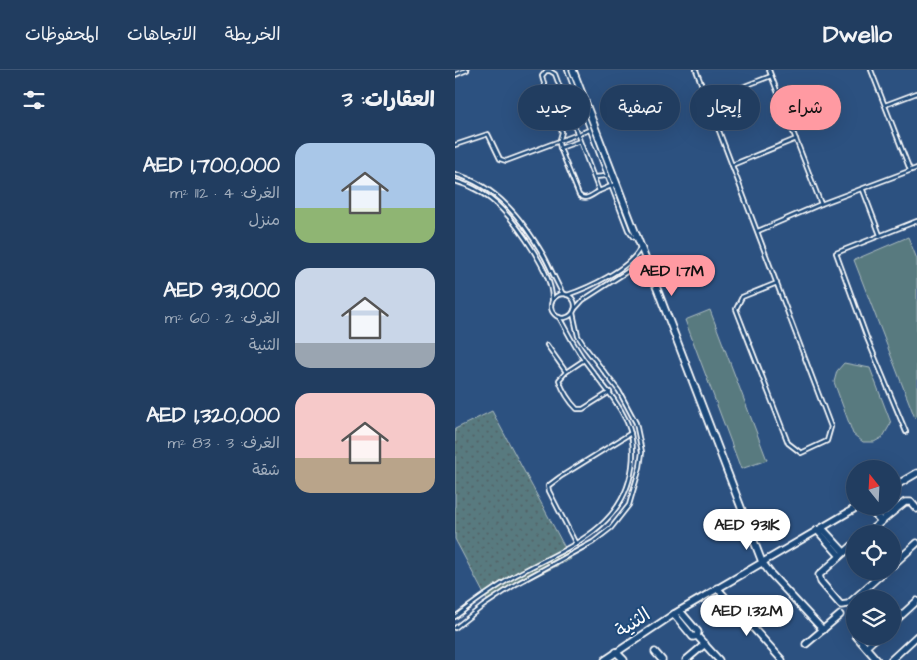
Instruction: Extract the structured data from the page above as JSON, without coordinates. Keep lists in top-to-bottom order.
{
  "streets": {
    "street": ["الثنية"]
  },
  "north": "top",
  "page": {
    "header": "Dwello",
    "nav": ["الخريطة", "الاتجاهات", "المحفوظات"],
    "heading": "العقارات: 3",
    "chip": [
      "شراء",
      "إيجار",
      "تصفية",
      "جديد"
    ],
    "list": [
      {
        "name": "AED 1,700,000",
        "note": "الغرف: 4 · 112 m² · منزل"
      },
      {
        "name": "AED 931,000",
        "note": "الغرف: 2 · 60 m² · الثنية"
      },
      {
        "name": "AED 1,320,000",
        "note": "الغرف: 3 · 83 m² · شقة"
      }
    ],
    "price": ["AED 1.7M", "AED 931K", "AED 1.32M"]
  }
}
